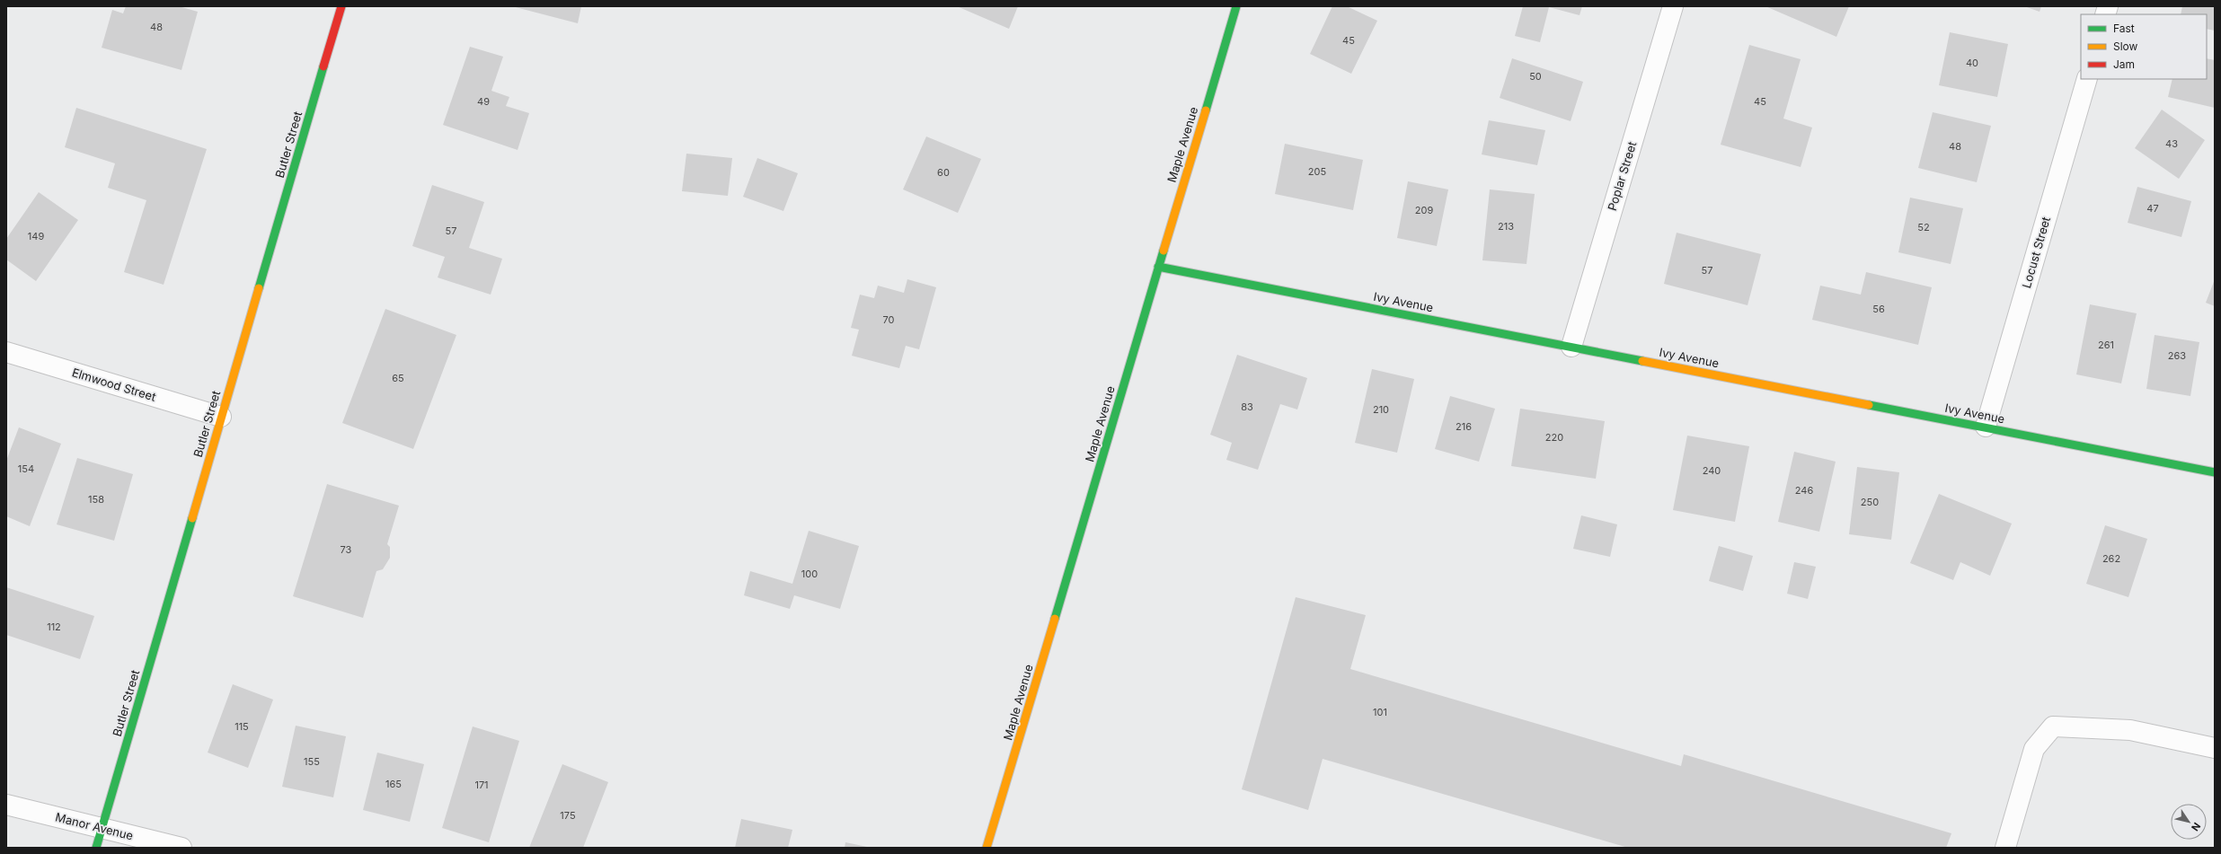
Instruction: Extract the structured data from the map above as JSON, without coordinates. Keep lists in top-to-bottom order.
{
  "streets": {
    "street": [
      "Butler Street",
      "Maple Avenue",
      "Poplar Street",
      "Locust Street",
      "Ivy Avenue",
      "Elmwood Street",
      "Manor Avenue"
    ]
  },
  "crossings": [
    ["Butler Street", "Elmwood Street"],
    ["Butler Street", "Manor Avenue"],
    ["Maple Avenue", "Ivy Avenue"],
    ["Poplar Street", "Ivy Avenue"],
    ["Locust Street", "Ivy Avenue"]
  ],
  "house_numbers": [
    "48",
    "45",
    "40",
    "50",
    "49",
    "45",
    "43",
    "48",
    "205",
    "60",
    "47",
    "209",
    "213",
    "52",
    "57",
    "149",
    "57",
    "56",
    "70",
    "261",
    "263",
    "65",
    "83",
    "210",
    "216",
    "220",
    "154",
    "240",
    "246",
    "158",
    "250",
    "73",
    "262",
    "100",
    "112",
    "101",
    "115",
    "155",
    "165",
    "171",
    "175"
  ],
  "legend": ["Fast", "Slow", "Jam"],
  "north": "bottom right"
}
